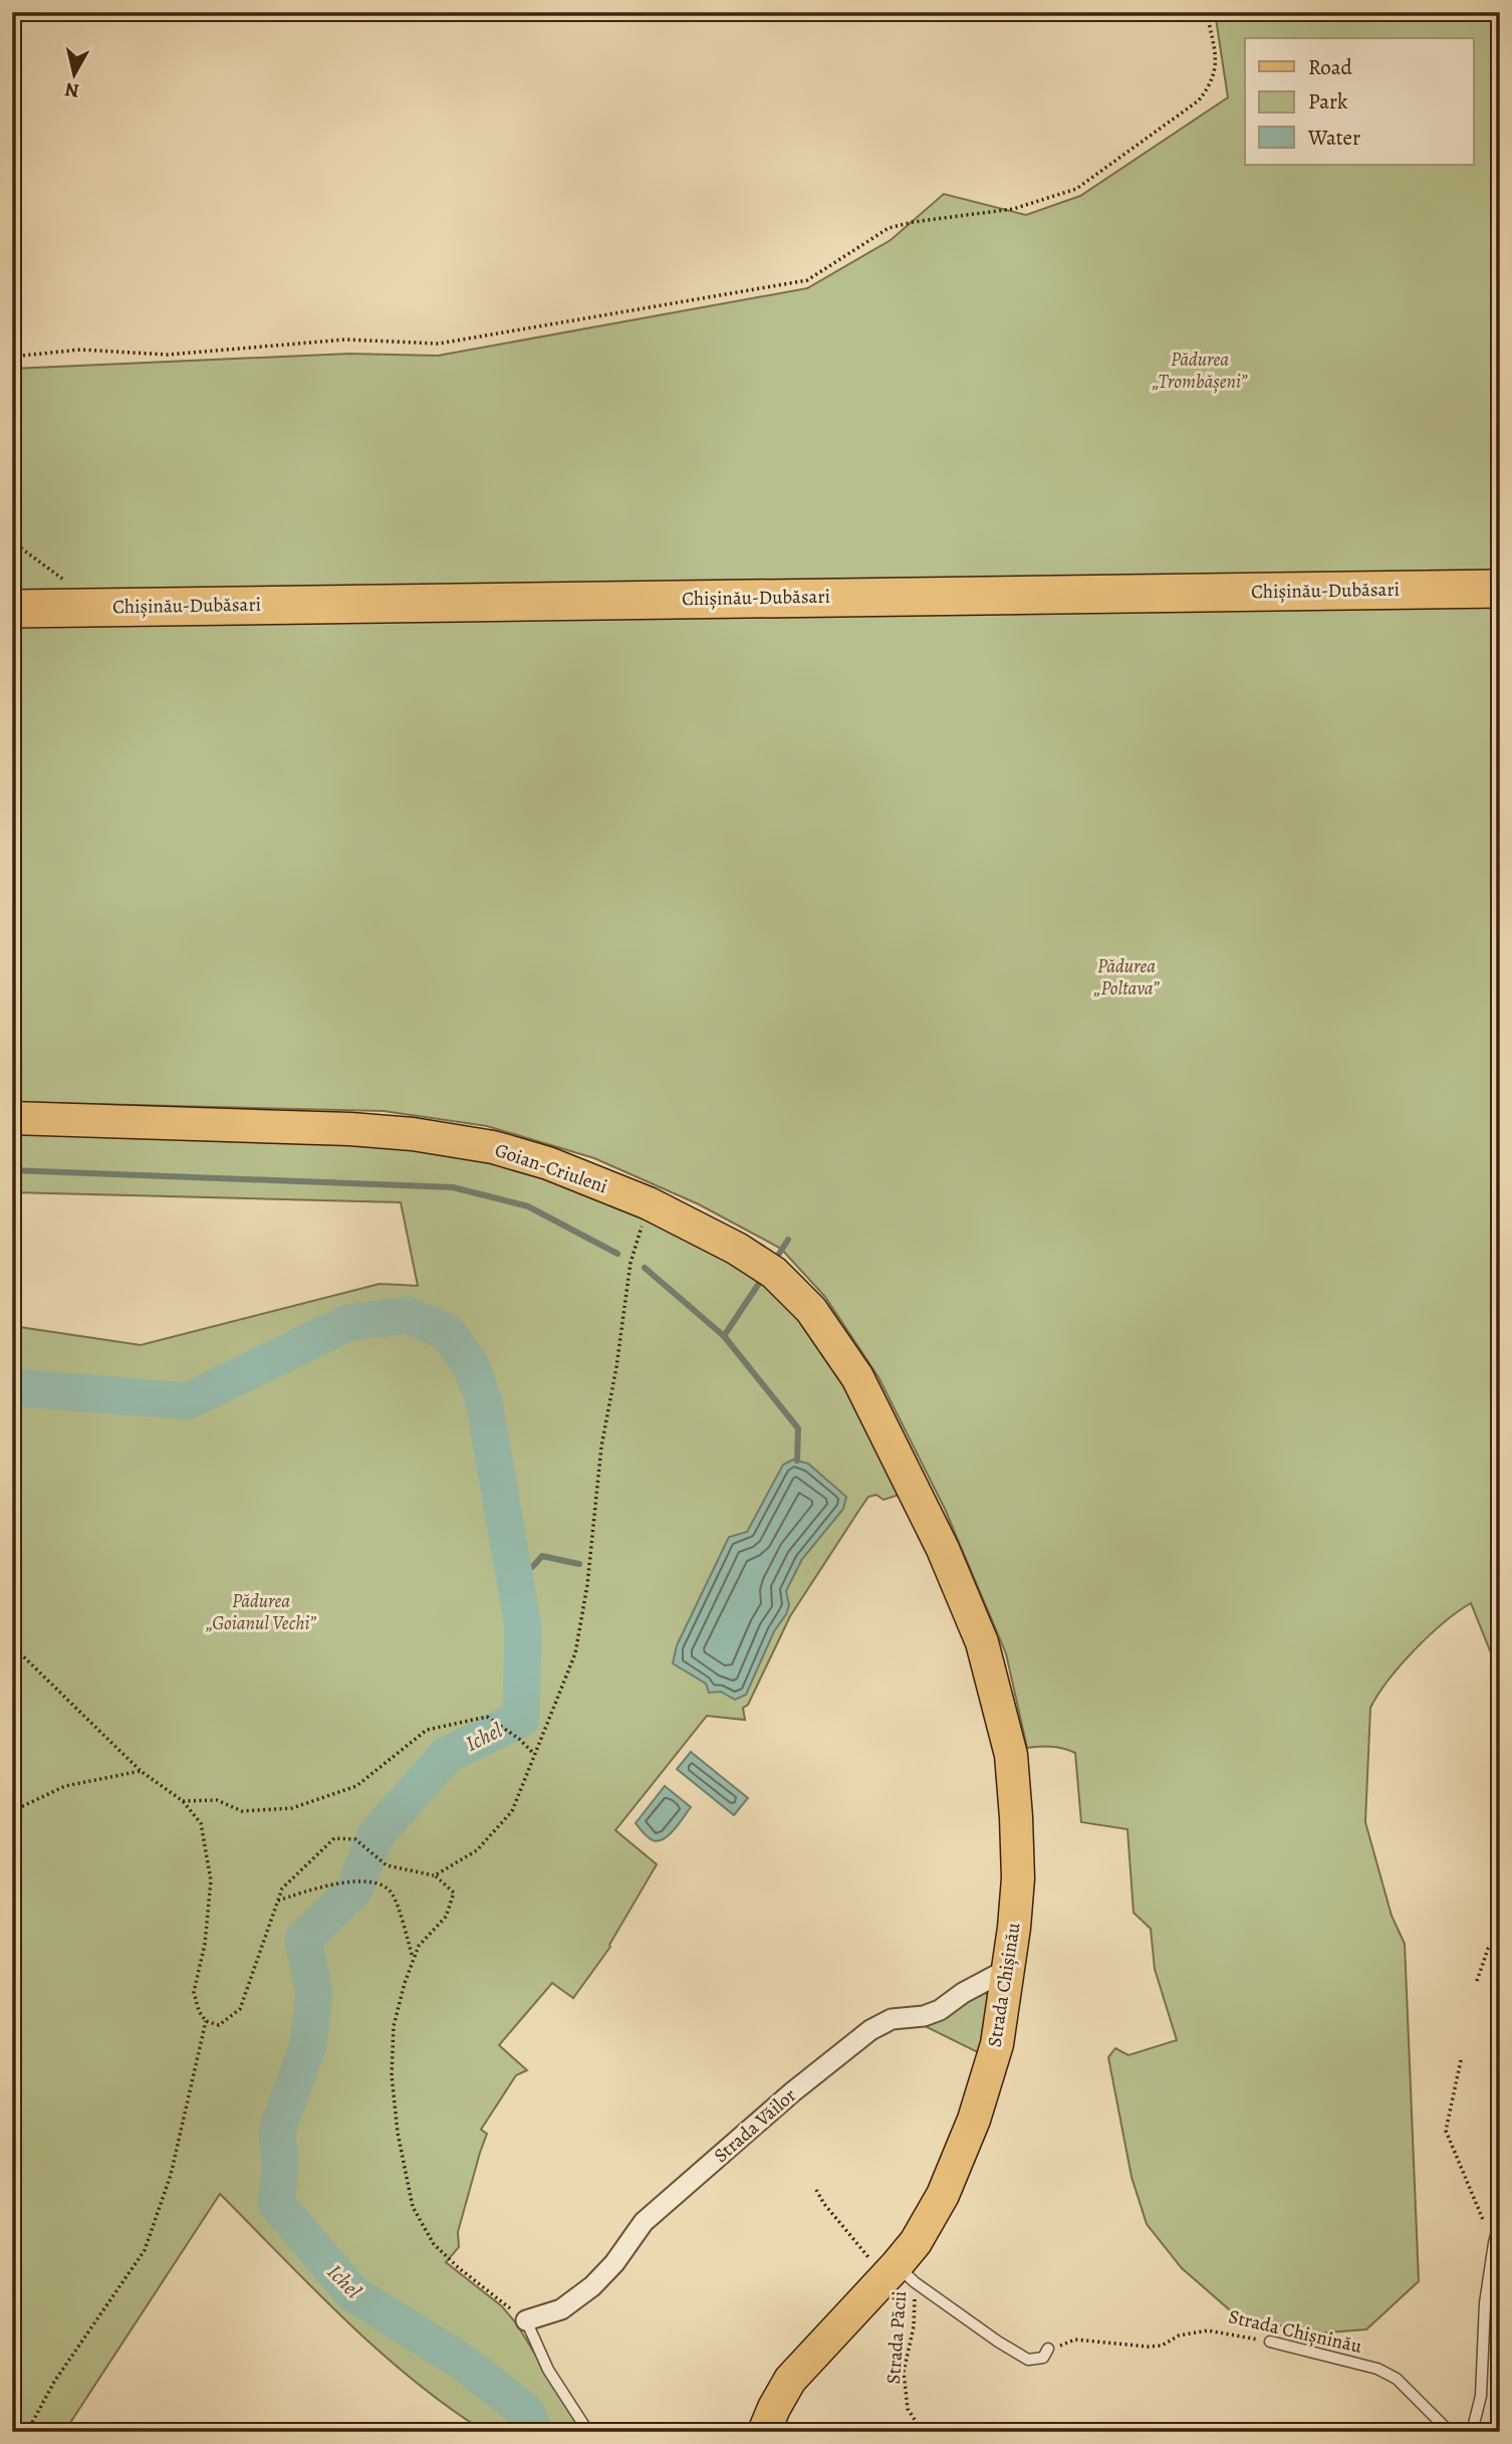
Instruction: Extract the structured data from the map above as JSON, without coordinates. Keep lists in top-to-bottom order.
{
  "streets": {
    "highway": ["Chișinău-Dubăsari"],
    "main road": ["Goian-Criuleni", "Strada Chișinău"],
    "street": ["Strada Văilor"],
    "lane": ["Strada Chișninău"],
    "path": ["Strada Păcii"]
  },
  "crossings": [
    ["Goian-Criuleni", "Strada Chișinău"],
    ["Strada Chișinău", "Strada Văilor"],
    ["Strada Chișinău", "Strada Păcii"]
  ],
  "water": ["Ichel"],
  "parks": ["Pădurea „Trombășeni”", "Pădurea „Poltava”", "Pădurea „Goianul Vechi”"],
  "legend": ["Road", "Park", "Water"],
  "north": "bottom"
}
